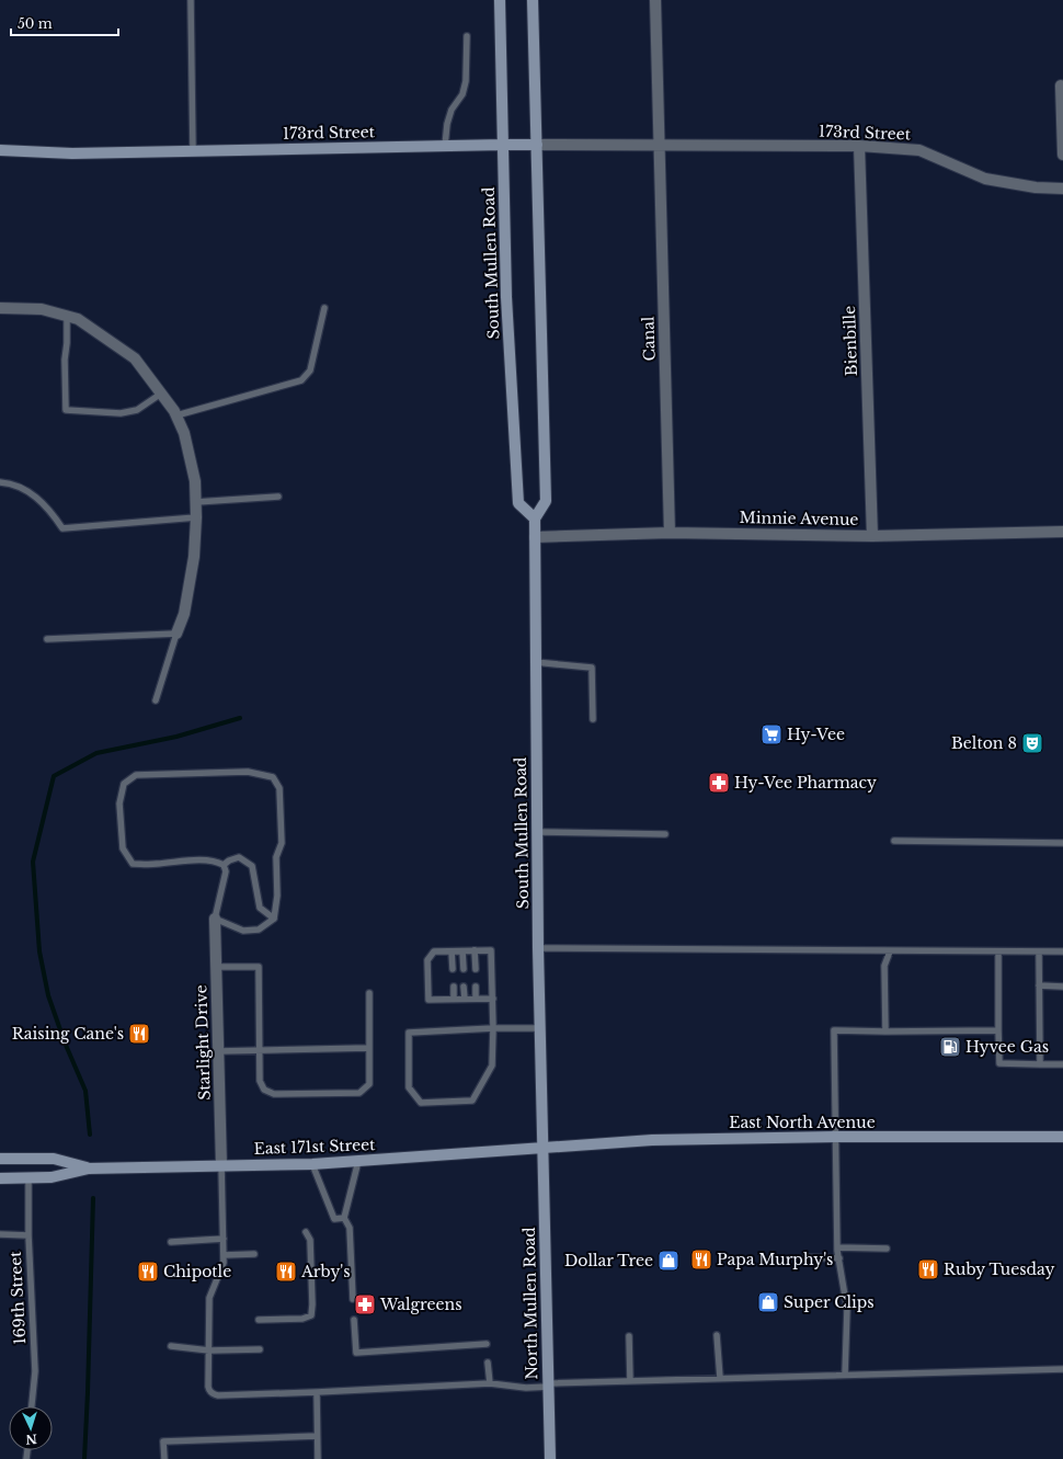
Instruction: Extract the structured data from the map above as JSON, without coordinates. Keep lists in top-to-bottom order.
{
  "streets": {
    "street": [
      "173rd Street",
      "South Mullen Road",
      "Canal",
      "Bienbille",
      "Minnie Avenue",
      "Starlight Drive",
      "East North Avenue",
      "East 171st Street",
      "North Mullen Road"
    ],
    "lane": ["169th Street"]
  },
  "crossings": [
    ["173rd Street", "South Mullen Road"],
    ["173rd Street", "Canal"],
    ["173rd Street", "Bienbille"],
    ["South Mullen Road", "Minnie Avenue"],
    ["South Mullen Road", "East North Avenue"],
    ["South Mullen Road", "East 171st Street"],
    ["South Mullen Road", "North Mullen Road"],
    ["Canal", "Minnie Avenue"],
    ["Bienbille", "Minnie Avenue"],
    ["Starlight Drive", "East 171st Street"],
    ["East North Avenue", "East 171st Street"],
    ["East North Avenue", "North Mullen Road"],
    ["East 171st Street", "169th Street"],
    ["East 171st Street", "North Mullen Road"]
  ],
  "places": {
    "supermarket": ["Hy-Vee"],
    "theatre": ["Belton 8"],
    "pharmacy": ["Hy-Vee Pharmacy", "Walgreens"],
    "restaurant": [
      "Raising Cane's",
      "Papa Murphy's",
      "Ruby Tuesday",
      "Chipotle",
      "Arby's"
    ],
    "fuel station": ["Hyvee Gas"],
    "shop": ["Dollar Tree", "Super Clips"]
  },
  "scale_bar": "50 m",
  "north": "bottom"
}
